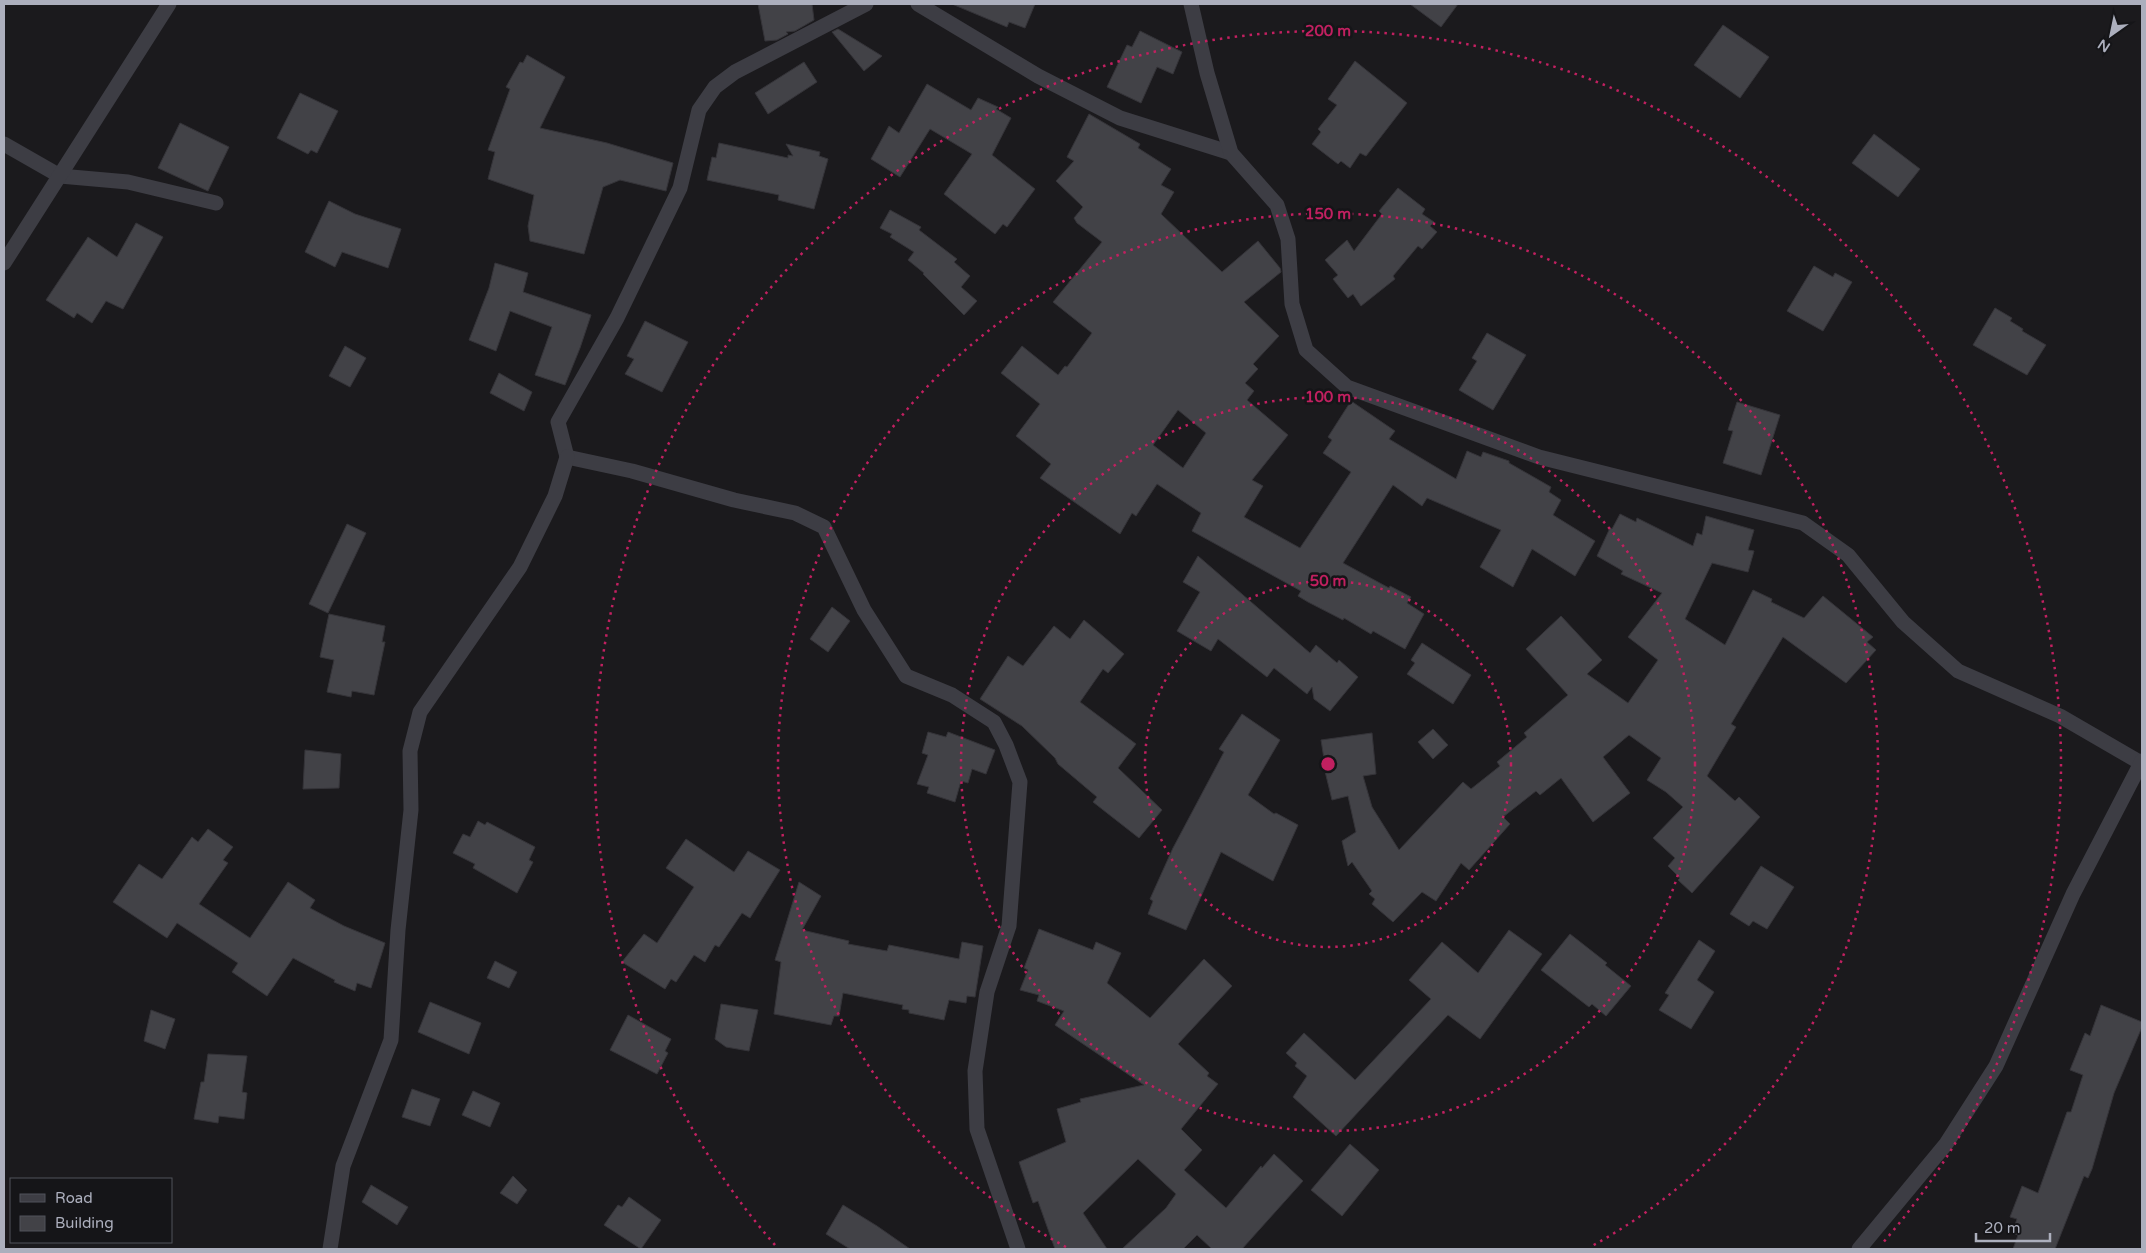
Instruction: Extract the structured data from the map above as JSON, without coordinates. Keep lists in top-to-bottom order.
{
  "legend": ["Road", "Building"],
  "scale_bar": "20 m",
  "north": "bottom left",
  "rings": [
    "200 m",
    "150 m",
    "100 m",
    "50 m"
  ]
}
